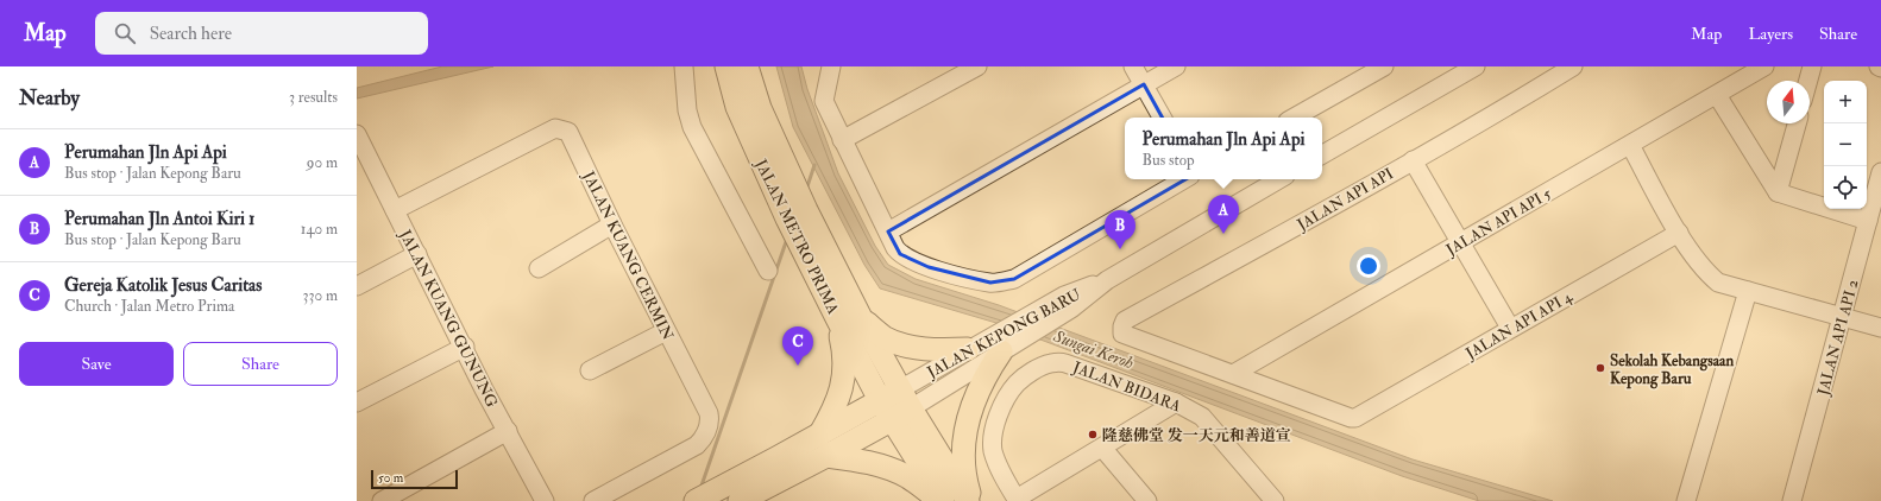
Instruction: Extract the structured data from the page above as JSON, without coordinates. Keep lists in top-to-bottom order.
{
  "streets": {
    "main road": ["JALAN METRO PRIMA"],
    "street": [
      "JALAN API API",
      "JALAN API API 5",
      "JALAN KUANG CERMIN",
      "JALAN KUANG GUNUNG",
      "JALAN API API 4",
      "JALAN KEPONG BARU",
      "JALAN API API 2",
      "JALAN BIDARA"
    ]
  },
  "crossings": [
    ["JALAN API API", "JALAN API API 5"],
    ["JALAN API API", "JALAN API API 4"],
    ["JALAN API API 5", "JALAN API API 4"],
    ["JALAN METRO PRIMA", "JALAN KEPONG BARU"],
    ["JALAN KUANG CERMIN", "JALAN KUANG GUNUNG"]
  ],
  "water": ["Sungai Keroh"],
  "places": ["Sekolah Kebangsaan Kepong Baru", "隆慈佛堂 发一天元和善道宣"],
  "scale_bar": "50 m",
  "north": "top",
  "page": {
    "header": "Map",
    "search": "Search here",
    "nav": ["Map", "Layers", "Share"],
    "heading": ["Nearby", "3 results"],
    "map_buttons": ["+", "−"],
    "popup": ["Perumahan Jln Api Api", "Bus stop"],
    "list": [
      {
        "mark": "A",
        "name": "Perumahan Jln Api Api",
        "note": "Bus stop · Jalan Kepong Baru",
        "value": "90 m"
      },
      {
        "mark": "B",
        "name": "Perumahan Jln Antoi Kiri 1",
        "note": "Bus stop · Jalan Kepong Baru",
        "value": "140 m"
      },
      {
        "mark": "C",
        "name": "Gereja Katolik Jesus Caritas",
        "note": "Church · Jalan Metro Prima",
        "value": "330 m"
      }
    ],
    "pins": ["A", "B", "C"],
    "buttons": ["Save", "Share"],
    "scale": "50 m"
  }
}
